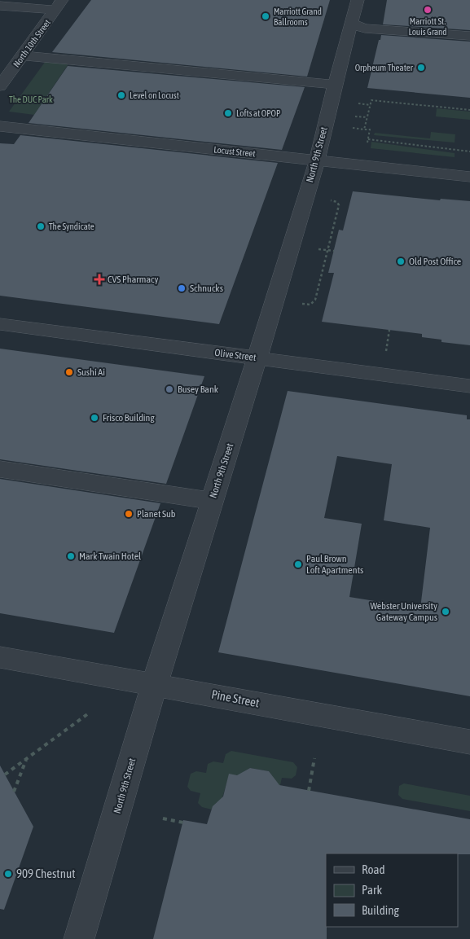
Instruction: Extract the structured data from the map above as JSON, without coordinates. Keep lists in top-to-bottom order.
{
  "streets": {
    "street": [
      "North 10th Street",
      "Locust Street",
      "North 9th Street",
      "Olive Street",
      "Pine Street"
    ]
  },
  "crossings": [
    ["Locust Street", "North 9th Street"],
    ["North 9th Street", "Olive Street"],
    ["North 9th Street", "Pine Street"]
  ],
  "parks": ["The DUC Park"],
  "places": {
    "other": [
      "Marriott St. Louis Grand",
      "Marriott Grand Ballrooms",
      "Orpheum Theater",
      "Level on Locust",
      "Lofts at OPOP",
      "The Syndicate",
      "Old Post Office",
      "Schnucks",
      "Sushi Ai",
      "Busey Bank",
      "Frisco Building",
      "Planet Sub",
      "Mark Twain Hotel",
      "Paul Brown Loft Apartments",
      "Webster University Gateway Campus",
      "909 Chestnut"
    ],
    "health": ["CVS Pharmacy"]
  },
  "legend": ["Road", "Park", "Building"]
}
